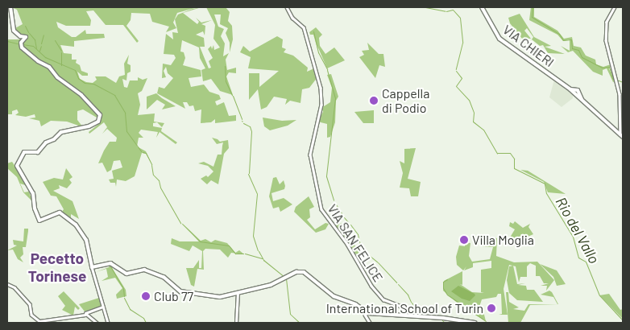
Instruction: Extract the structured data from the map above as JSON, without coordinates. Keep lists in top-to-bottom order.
{
  "streets": {
    "main road": ["VIA CHIERI"],
    "street": ["VIA SAN FELICE"]
  },
  "districts": ["Pecetto Torinese"],
  "water": ["Rio del Vallo"],
  "places": [
    "Cappella di Podio",
    "Villa Moglia",
    "Club 77",
    "International School of Turin"
  ]
}
